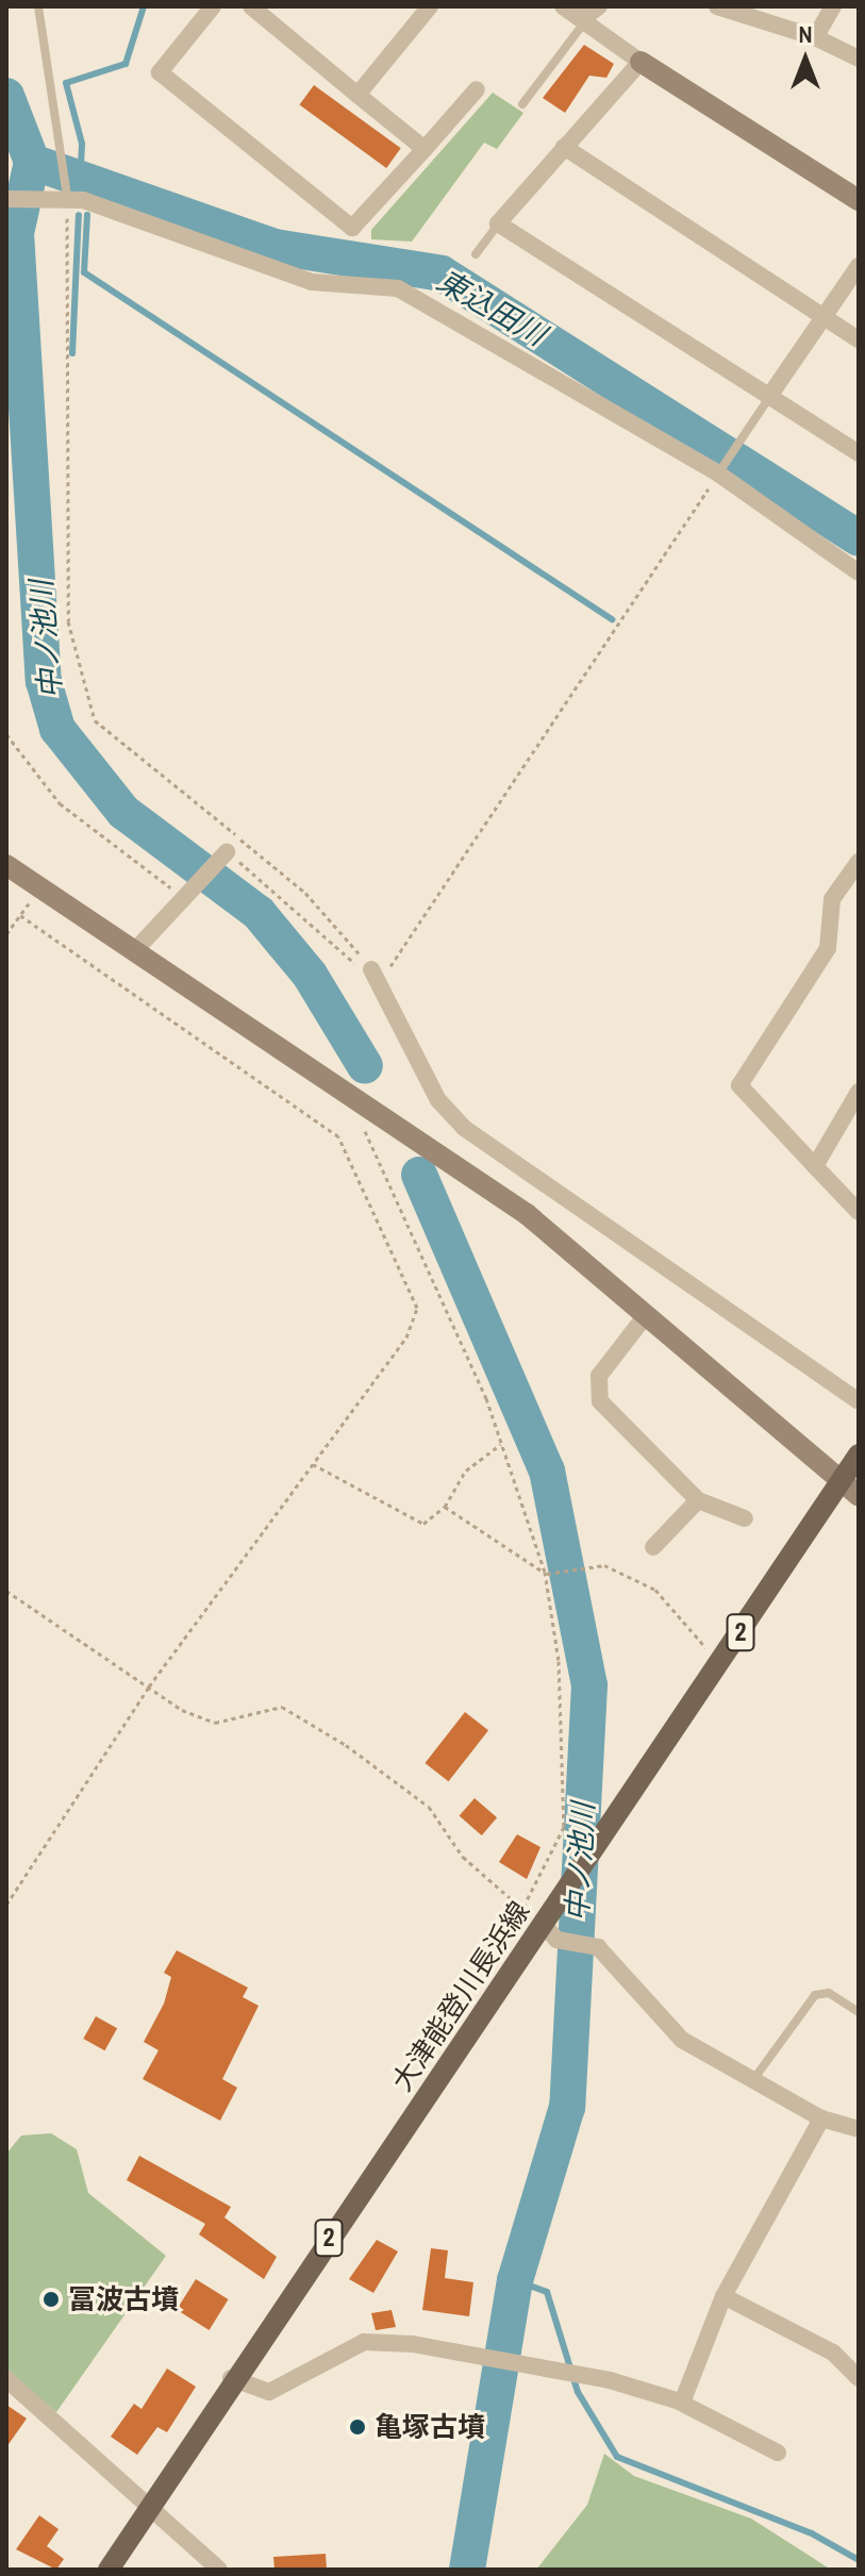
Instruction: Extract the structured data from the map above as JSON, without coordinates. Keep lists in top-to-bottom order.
{
  "streets": {
    "main road": ["2", "大津能登川長浜線"]
  },
  "water": ["東込田川", "中ノ池川"],
  "places": ["冨波古墳", "亀塚古墳"],
  "north": "top"
}
